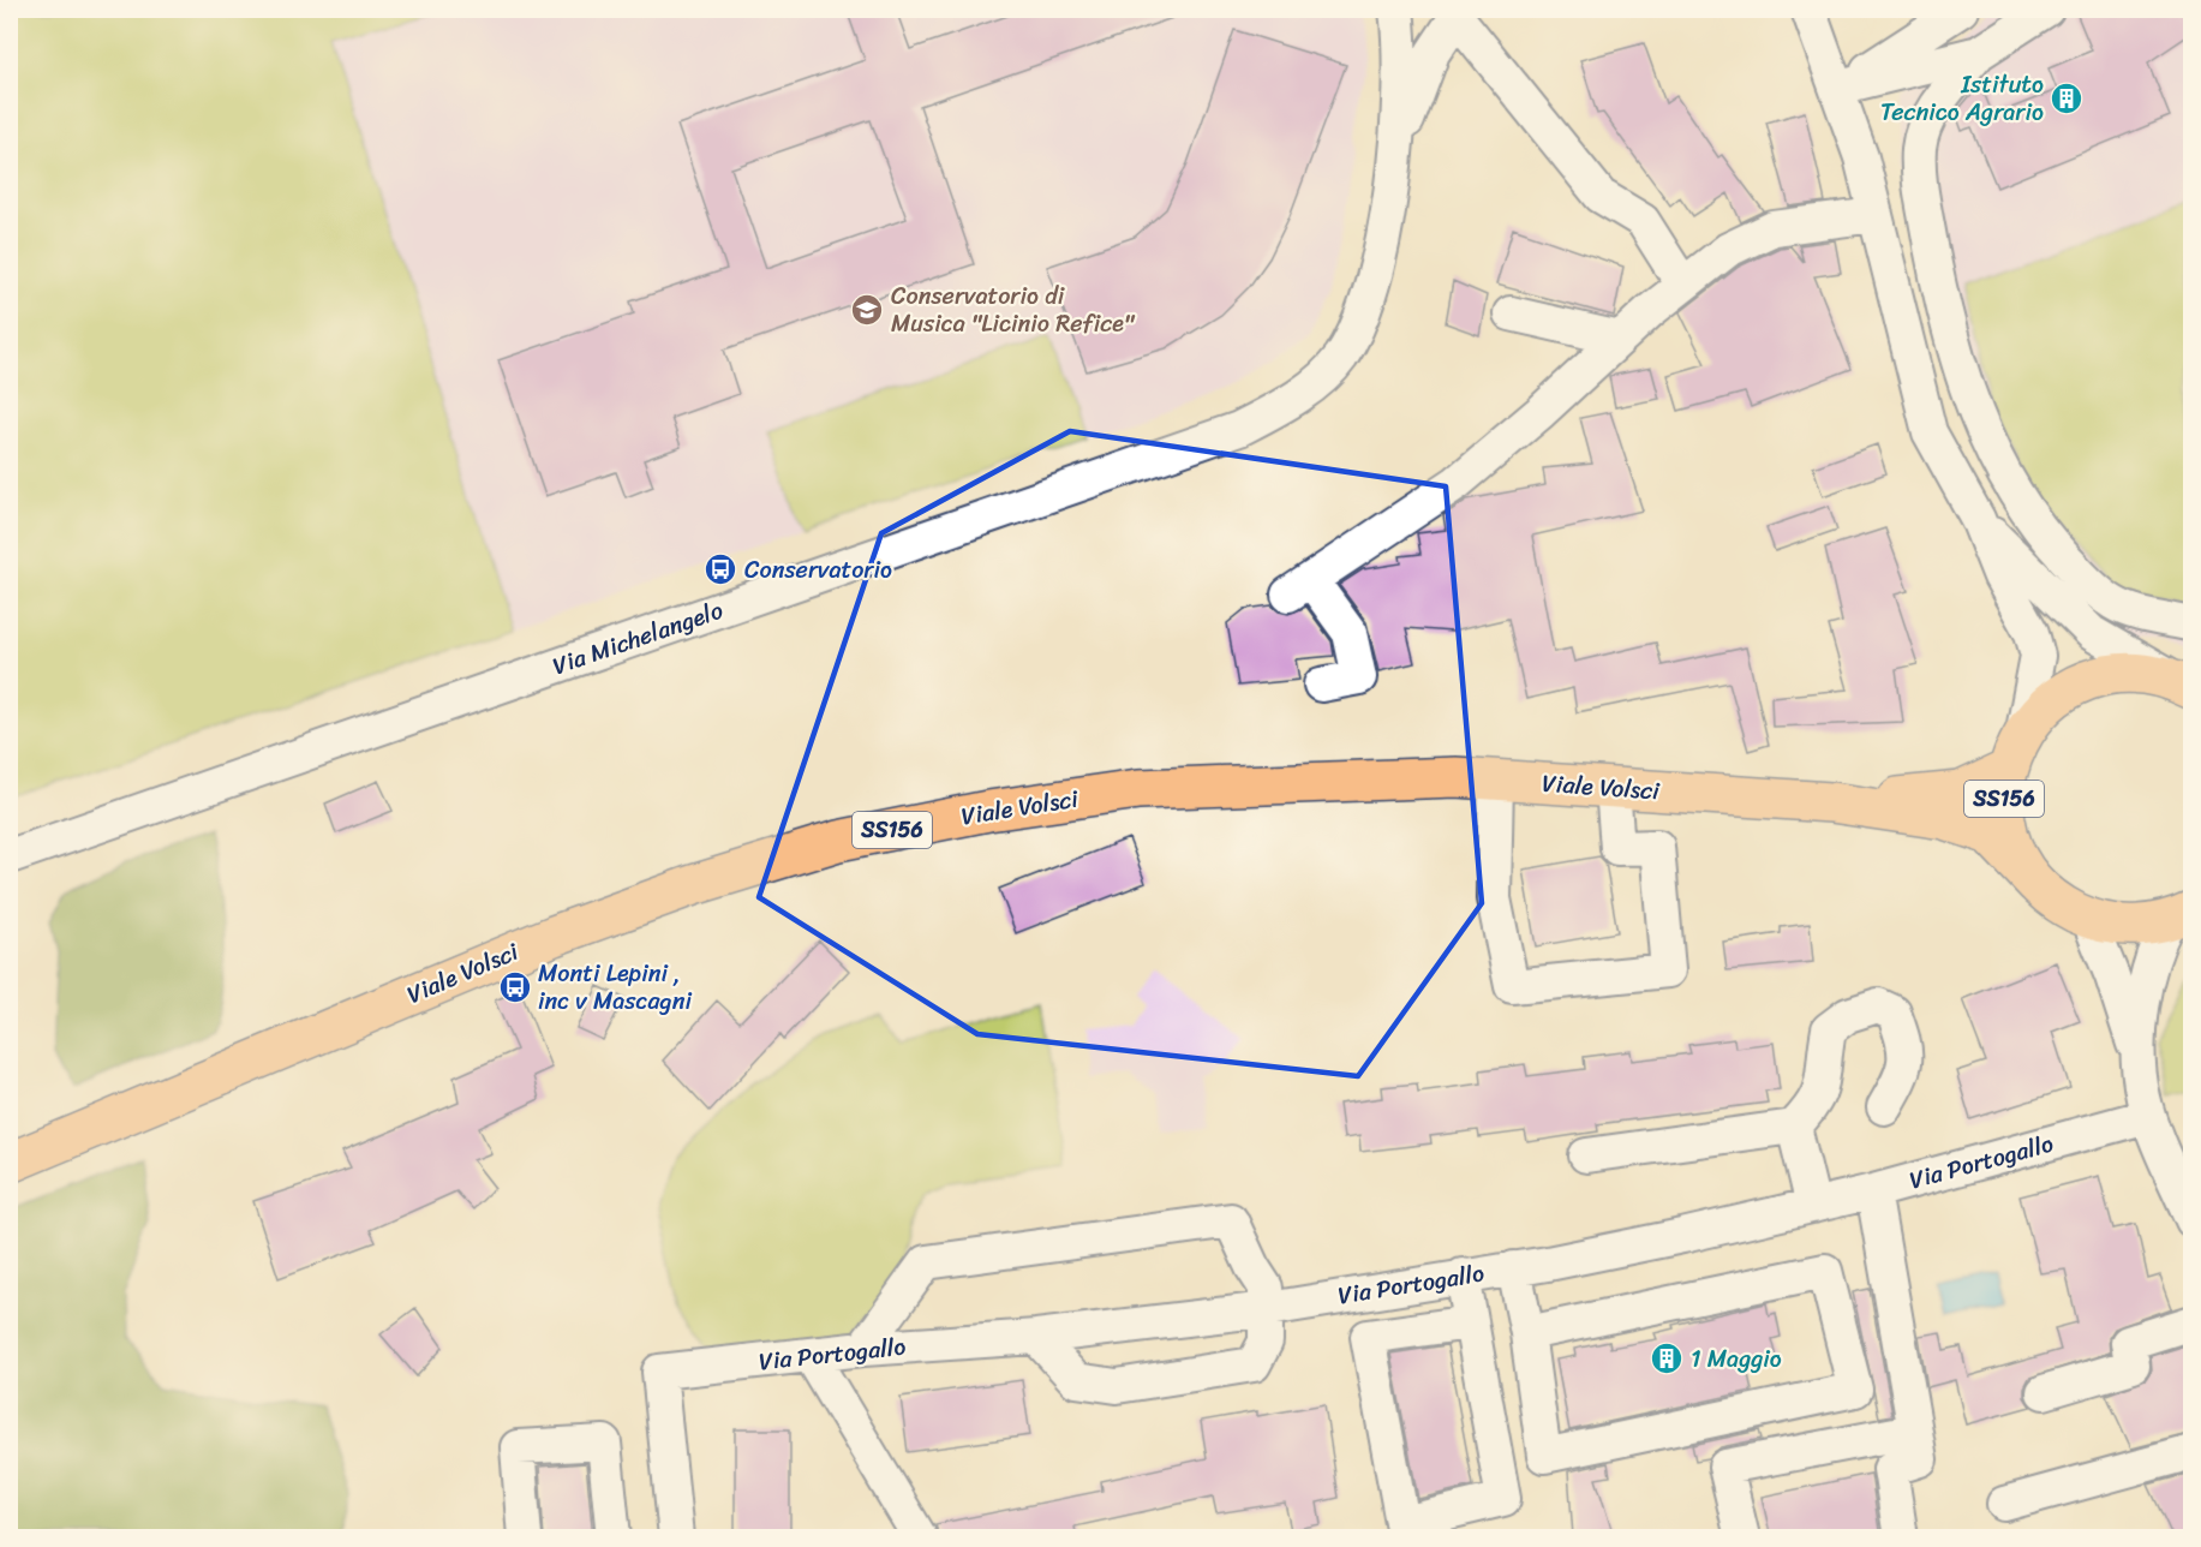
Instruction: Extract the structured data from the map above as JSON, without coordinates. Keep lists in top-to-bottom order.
{
  "streets": {
    "main road": ["Viale Volsci", "SS156"],
    "street": ["Via Michelangelo", "Via Portogallo"]
  },
  "places": {
    "building": ["Istituto Tecnico Agrario", "1 Maggio"],
    "school or university": ["Conservatorio di Musica \"Licinio Refice\""],
    "bus stop": ["Conservatorio", "Monti Lepini , inc v Mascagni"]
  }
}
